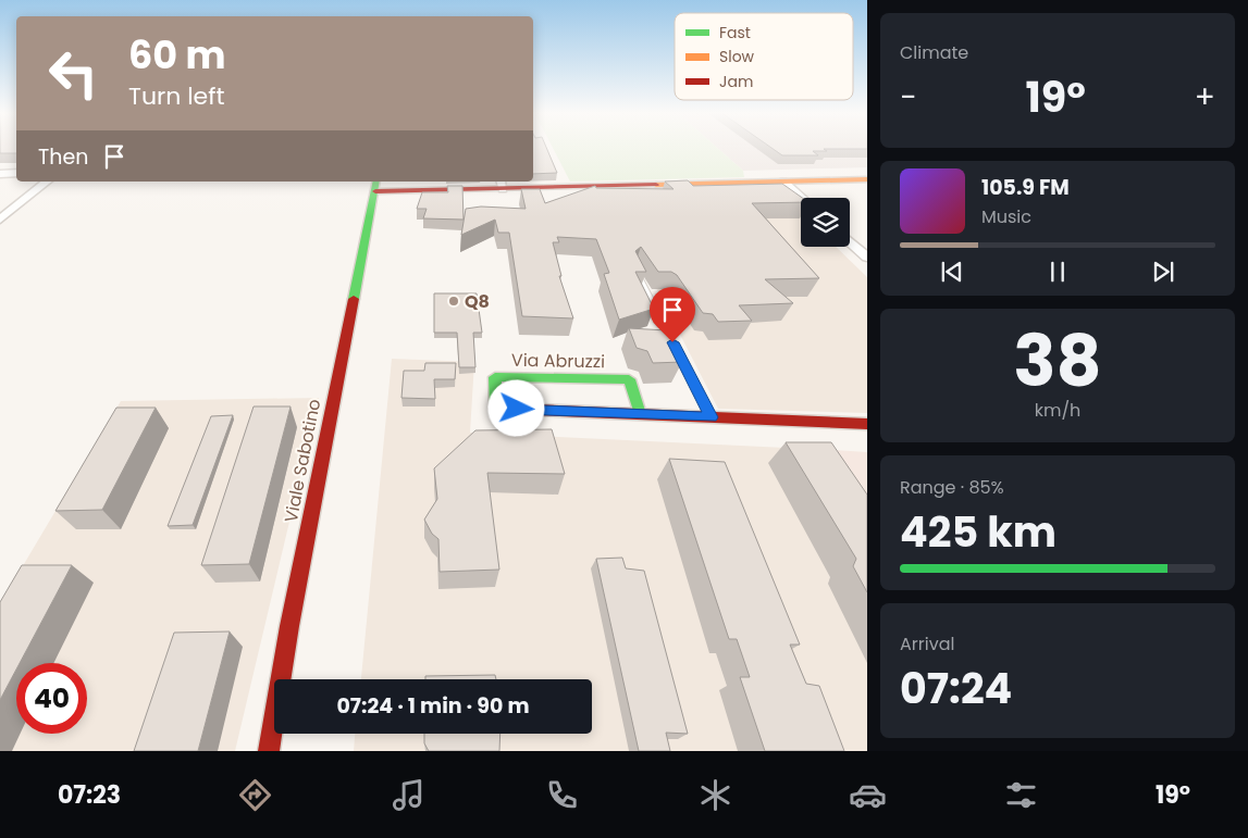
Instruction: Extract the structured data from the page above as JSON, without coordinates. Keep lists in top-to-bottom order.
{
  "streets": {
    "street": ["Via Abruzzi", "Viale Sabotino"]
  },
  "places": ["Q8"],
  "legend": ["Fast", "Slow", "Jam"],
  "page": {
    "tile": [
      "Climate",
      ["38", "km/h"],
      ["Range · 85%", "425 km"],
      ["Arrival", "07:24"]
    ],
    "turn": ["60 m", "Turn left"],
    "heat": ["−", "19°", "+"],
    "then": "Then",
    "song": ["105.9 FM", "Music"],
    "limit": "40",
    "trip": "07:24 · 1 min · 90 m",
    "tabs": ["07:23", "19°"]
  }
}
